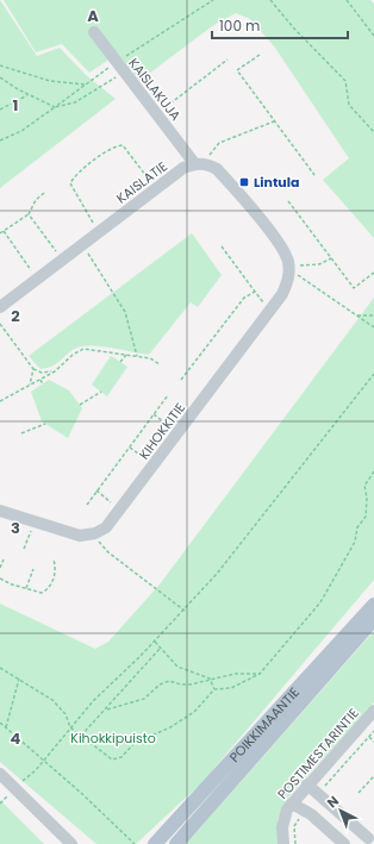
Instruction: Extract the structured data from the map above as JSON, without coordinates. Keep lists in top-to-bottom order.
{
  "streets": {
    "main road": ["POIKKIMAANTIE"],
    "street": [
      "KAISLAKUJA",
      "KAISLATIE",
      "KIHOKKITIE",
      "POSTIMESTARINTIE"
    ]
  },
  "crossings": [
    ["KAISLAKUJA", "KAISLATIE"],
    ["KAISLAKUJA", "KIHOKKITIE"],
    ["KAISLATIE", "KIHOKKITIE"]
  ],
  "parks": ["Kihokkipuisto"],
  "places": {
    "transit": ["Lintula"]
  },
  "scale_bar": "100 m",
  "north": "top left",
  "grid": {
    "columns": ["A"],
    "rows": [
      "1",
      "2",
      "3",
      "4"
    ]
  }
}
